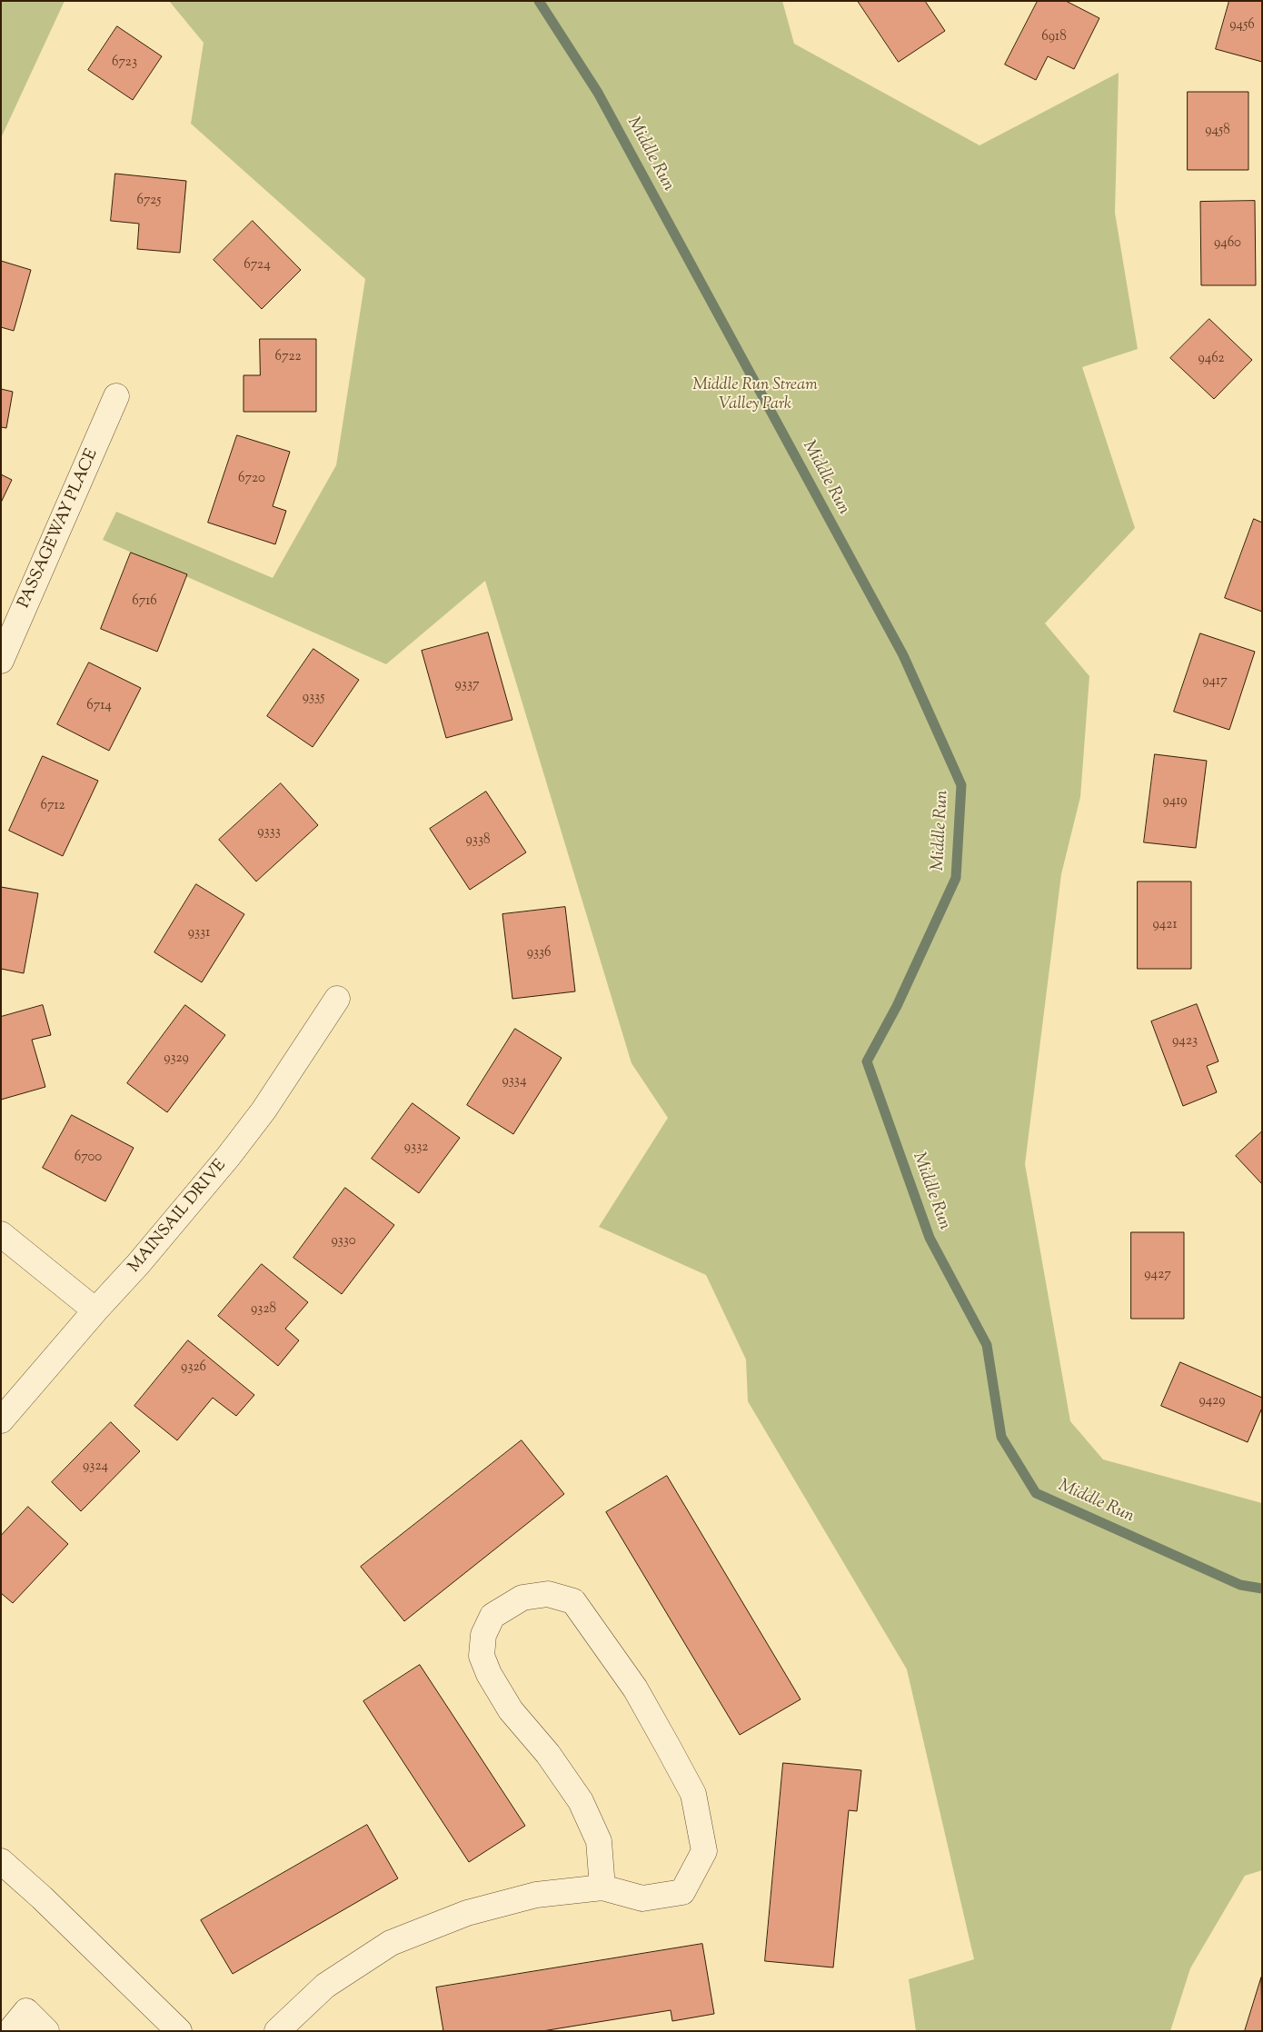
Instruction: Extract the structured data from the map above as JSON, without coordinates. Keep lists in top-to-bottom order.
{
  "streets": {
    "street": ["PASSAGEWAY PLACE", "MAINSAIL DRIVE"]
  },
  "water": ["Middle Run"],
  "parks": ["Middle Run Stream Valley Park"],
  "house_numbers": [
    "9456",
    "6918",
    "6723",
    "9458",
    "6725",
    "9460",
    "6724",
    "6722",
    "9462",
    "6720",
    "6716",
    "9417",
    "9337",
    "9335",
    "6714",
    "9419",
    "6712",
    "9333",
    "9338",
    "9421",
    "9331",
    "9336",
    "9423",
    "9329",
    "9334",
    "9332",
    "6700",
    "9330",
    "9427",
    "9328",
    "9326",
    "9429",
    "9324"
  ]
}
